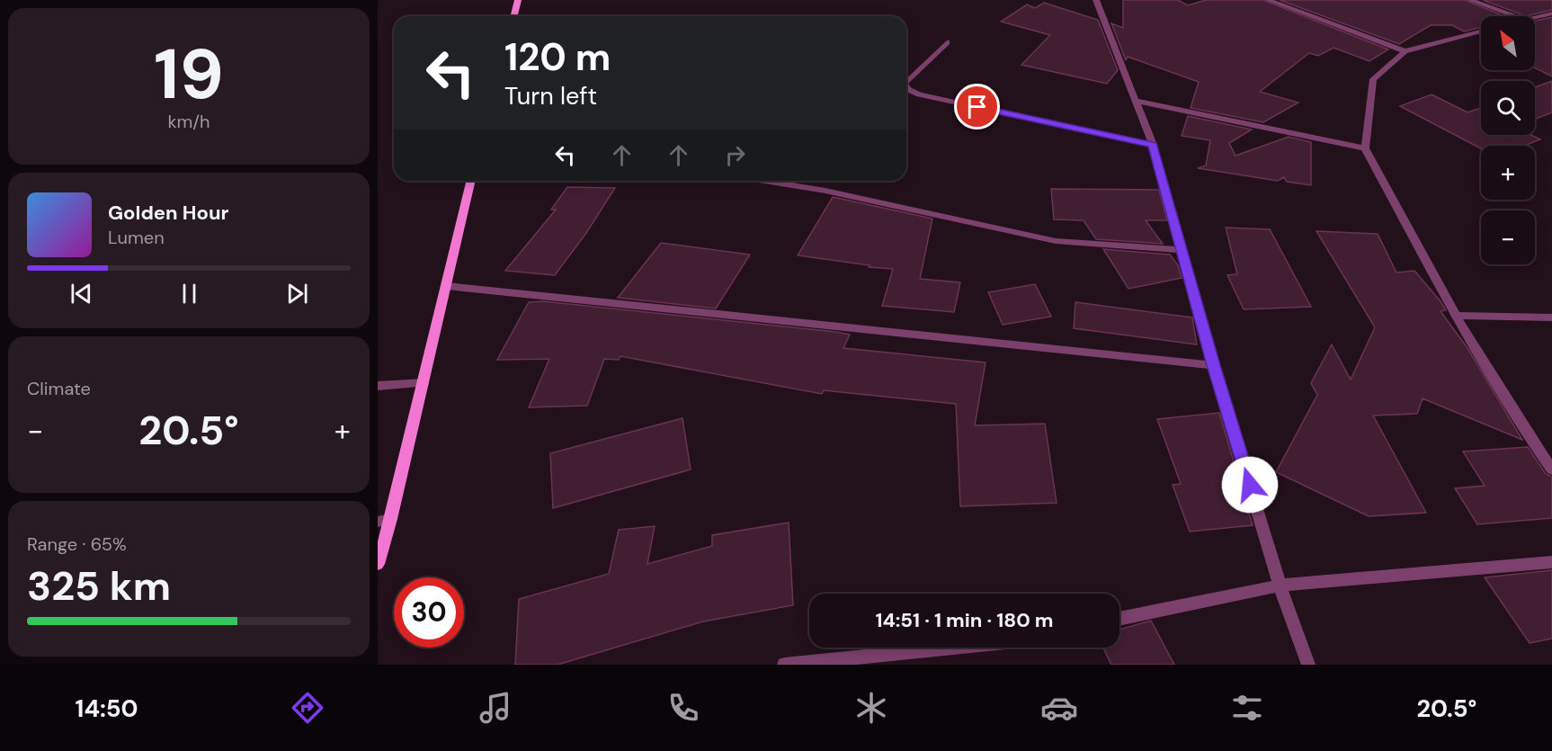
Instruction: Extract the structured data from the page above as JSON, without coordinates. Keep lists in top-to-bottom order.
{
  "north": "top left",
  "page": {
    "tile": [
      ["19", "km/h"],
      "Climate",
      ["Range · 65%", "325 km"]
    ],
    "map_buttons": ["+", "−"],
    "turn": ["120 m", "Turn left"],
    "song": ["Golden Hour", "Lumen"],
    "heat": ["−", "20.5°", "+"],
    "limit": "30",
    "trip": "14:51 · 1 min · 180 m",
    "tabs": ["14:50", "20.5°"]
  }
}
